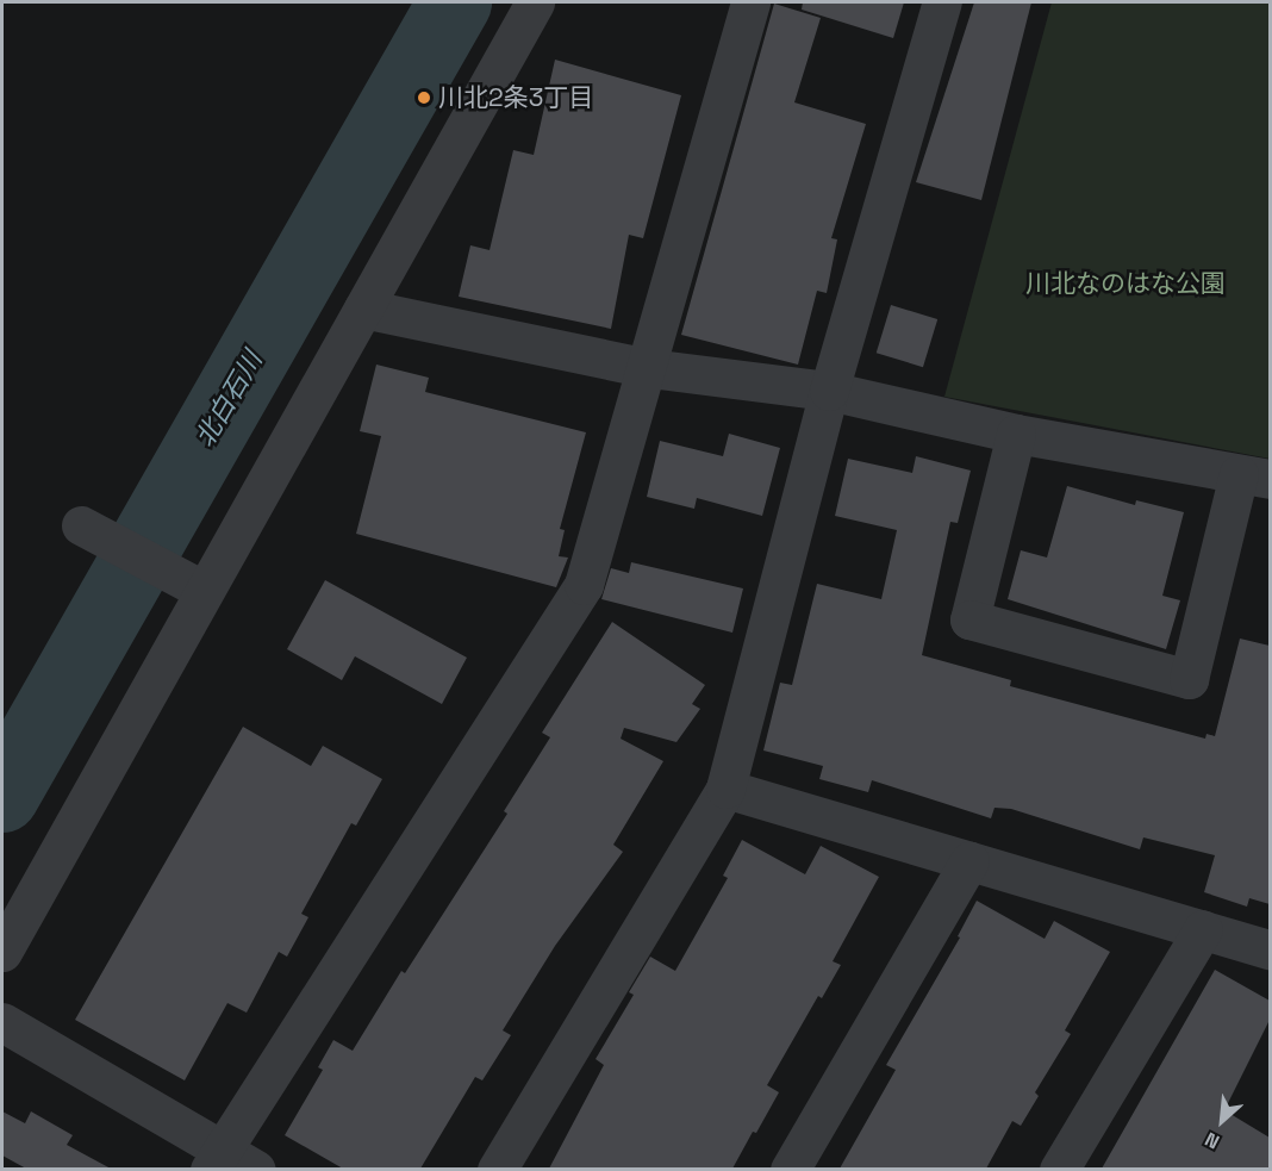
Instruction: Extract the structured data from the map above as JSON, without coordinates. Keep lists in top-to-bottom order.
{
  "water": ["北白石川"],
  "parks": ["川北なのはな公園"],
  "places": ["川北2条3丁目"],
  "north": "bottom left"
}
